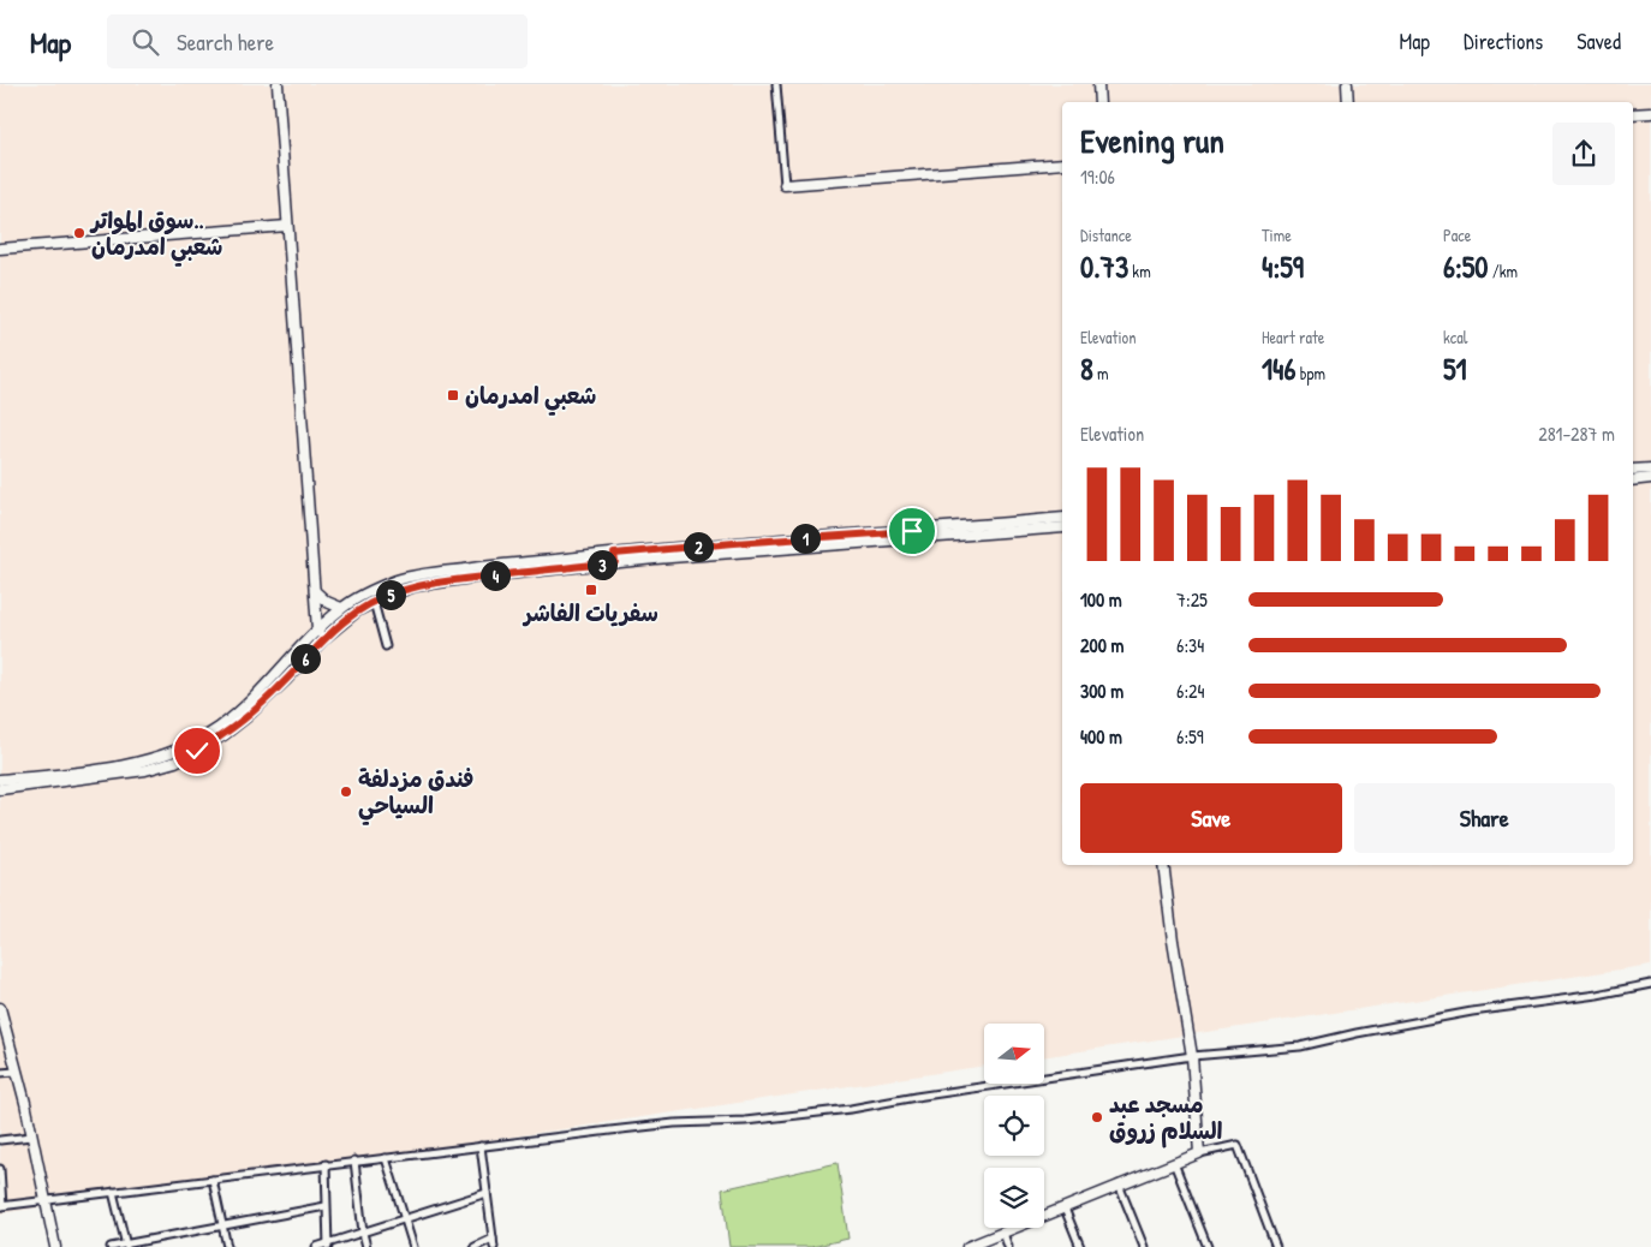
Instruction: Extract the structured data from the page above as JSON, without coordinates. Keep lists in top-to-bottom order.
{
  "places": {
    "other": ["سوق المواتر.. شعبي امدرمان", "فندق مزدلفة السياحي", "مسجد عبد السلام زروق"],
    "transit": ["شعبي امدرمان", "سفريات الفاشر"]
  },
  "north": "right",
  "page": {
    "header": "Map",
    "search": "Search here",
    "nav": ["Map", "Directions", "Saved"],
    "heading": ["Evening run", "19:06"],
    "stats": [
      ["Distance", "0.73 km"],
      ["Time", "4:59"],
      ["Pace", "6:50 /km"],
      ["Elevation", "8 m"],
      ["Heart rate", "146 bpm"],
      ["kcal", "51"]
    ],
    "chart": ["Elevation", "281–287 m"],
    "pins": [
      "1",
      "2",
      "3",
      "4",
      "5",
      "6"
    ],
    "list": [
      {
        "name": "100 m",
        "note": "7:25"
      },
      {
        "name": "200 m",
        "note": "6:34"
      },
      {
        "name": "300 m",
        "note": "6:24"
      },
      {
        "name": "400 m",
        "note": "6:59"
      }
    ],
    "buttons": ["Save", "Share"]
  }
}
